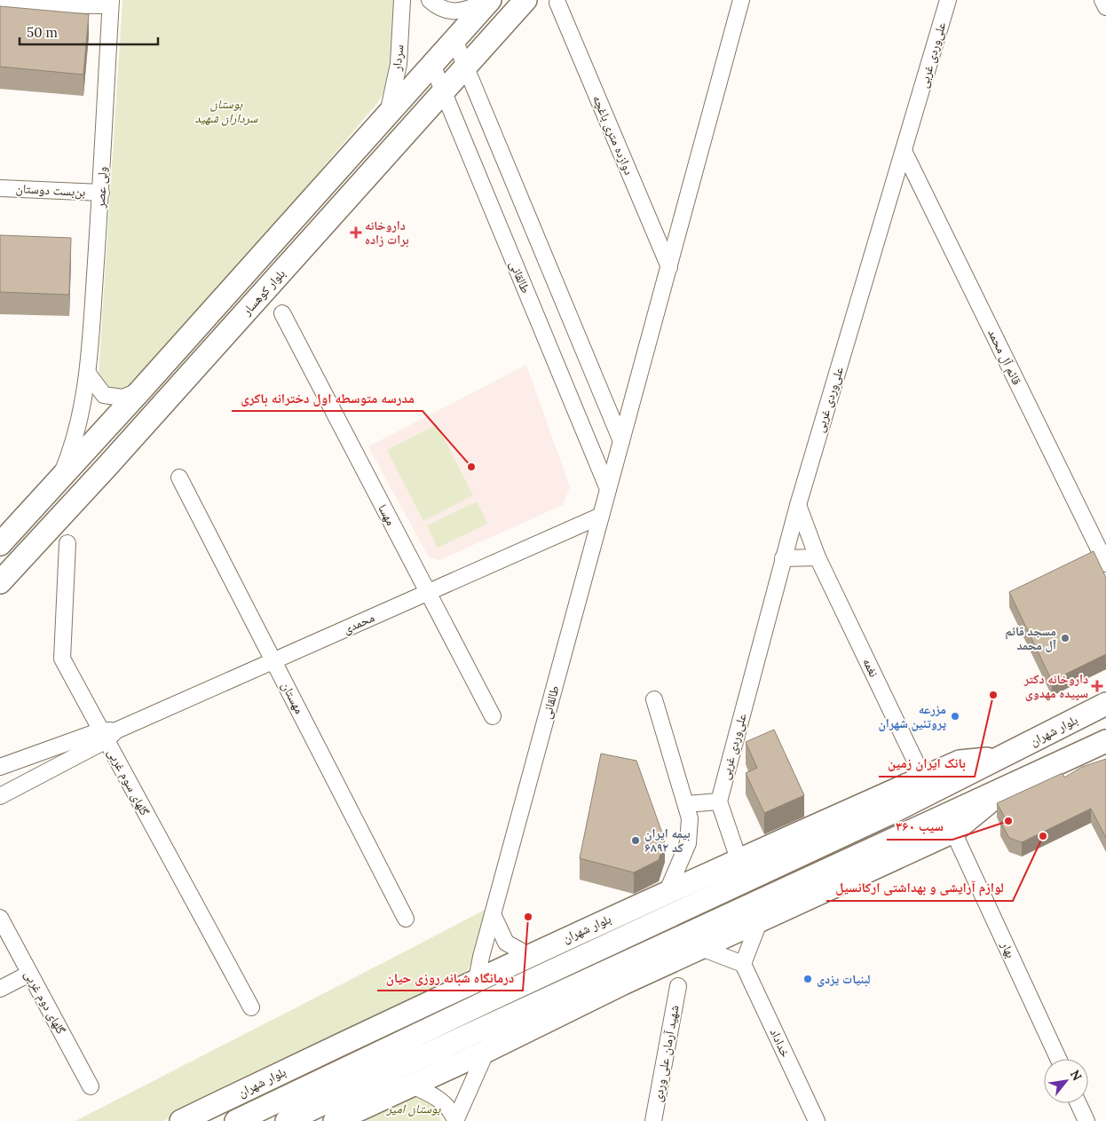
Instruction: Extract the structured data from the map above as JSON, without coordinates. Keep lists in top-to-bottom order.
{
  "streets": {
    "main road": ["بلوار کوهسار", "بلوار شهران"],
    "street": [
      "علی‌وردی غربی",
      "سردار",
      "دوازده متری باغچه",
      "ولی عصر",
      "بن‌بست دوستان",
      "طالقانی",
      "قائم آل محمد",
      "مهسا",
      "محمدی",
      "نغمه",
      "مهستان",
      "گلهای سوم غربی",
      "بهار",
      "گلهای دوم غربی",
      "خداداد",
      "شهید آرمان علی وردی"
    ]
  },
  "crossings": [
    ["علی‌وردی غربی", "قائم آل محمد"],
    ["علی‌وردی غربی", "نغمه"],
    ["دوازده متری باغچه", "طالقانی"],
    ["ولی عصر", "بن‌بست دوستان"],
    ["طالقانی", "بلوار کوهسار"],
    ["طالقانی", "محمدی"],
    ["طالقانی", "بلوار شهران"],
    ["مهسا", "محمدی"],
    ["محمدی", "مهستان"],
    ["محمدی", "گلهای سوم غربی"],
    ["نغمه", "بلوار شهران"]
  ],
  "parks": ["بوستان سرداران شهید", "بوستان امیر"],
  "places": {
    "health": ["داروخانه برات زاده", "داروخانه دکتر سپیده مهدوی"],
    "other": [
      "مدرسه متوسطه اول دخترانه باکری",
      "مسجد قائم آل محمد",
      "بانک ایران زمین",
      "مزرعه پروتئین شهران",
      "سیب ۳۶۰",
      "لوازم آرایشی و بهداشتی ارکانسیل",
      "بیمه ایران کد ۶۸۹۲",
      "درمانگاه شبانه روزی حیان",
      "لبنیات یزدی"
    ]
  },
  "scale_bar": "50 m",
  "north": "top right"
}
